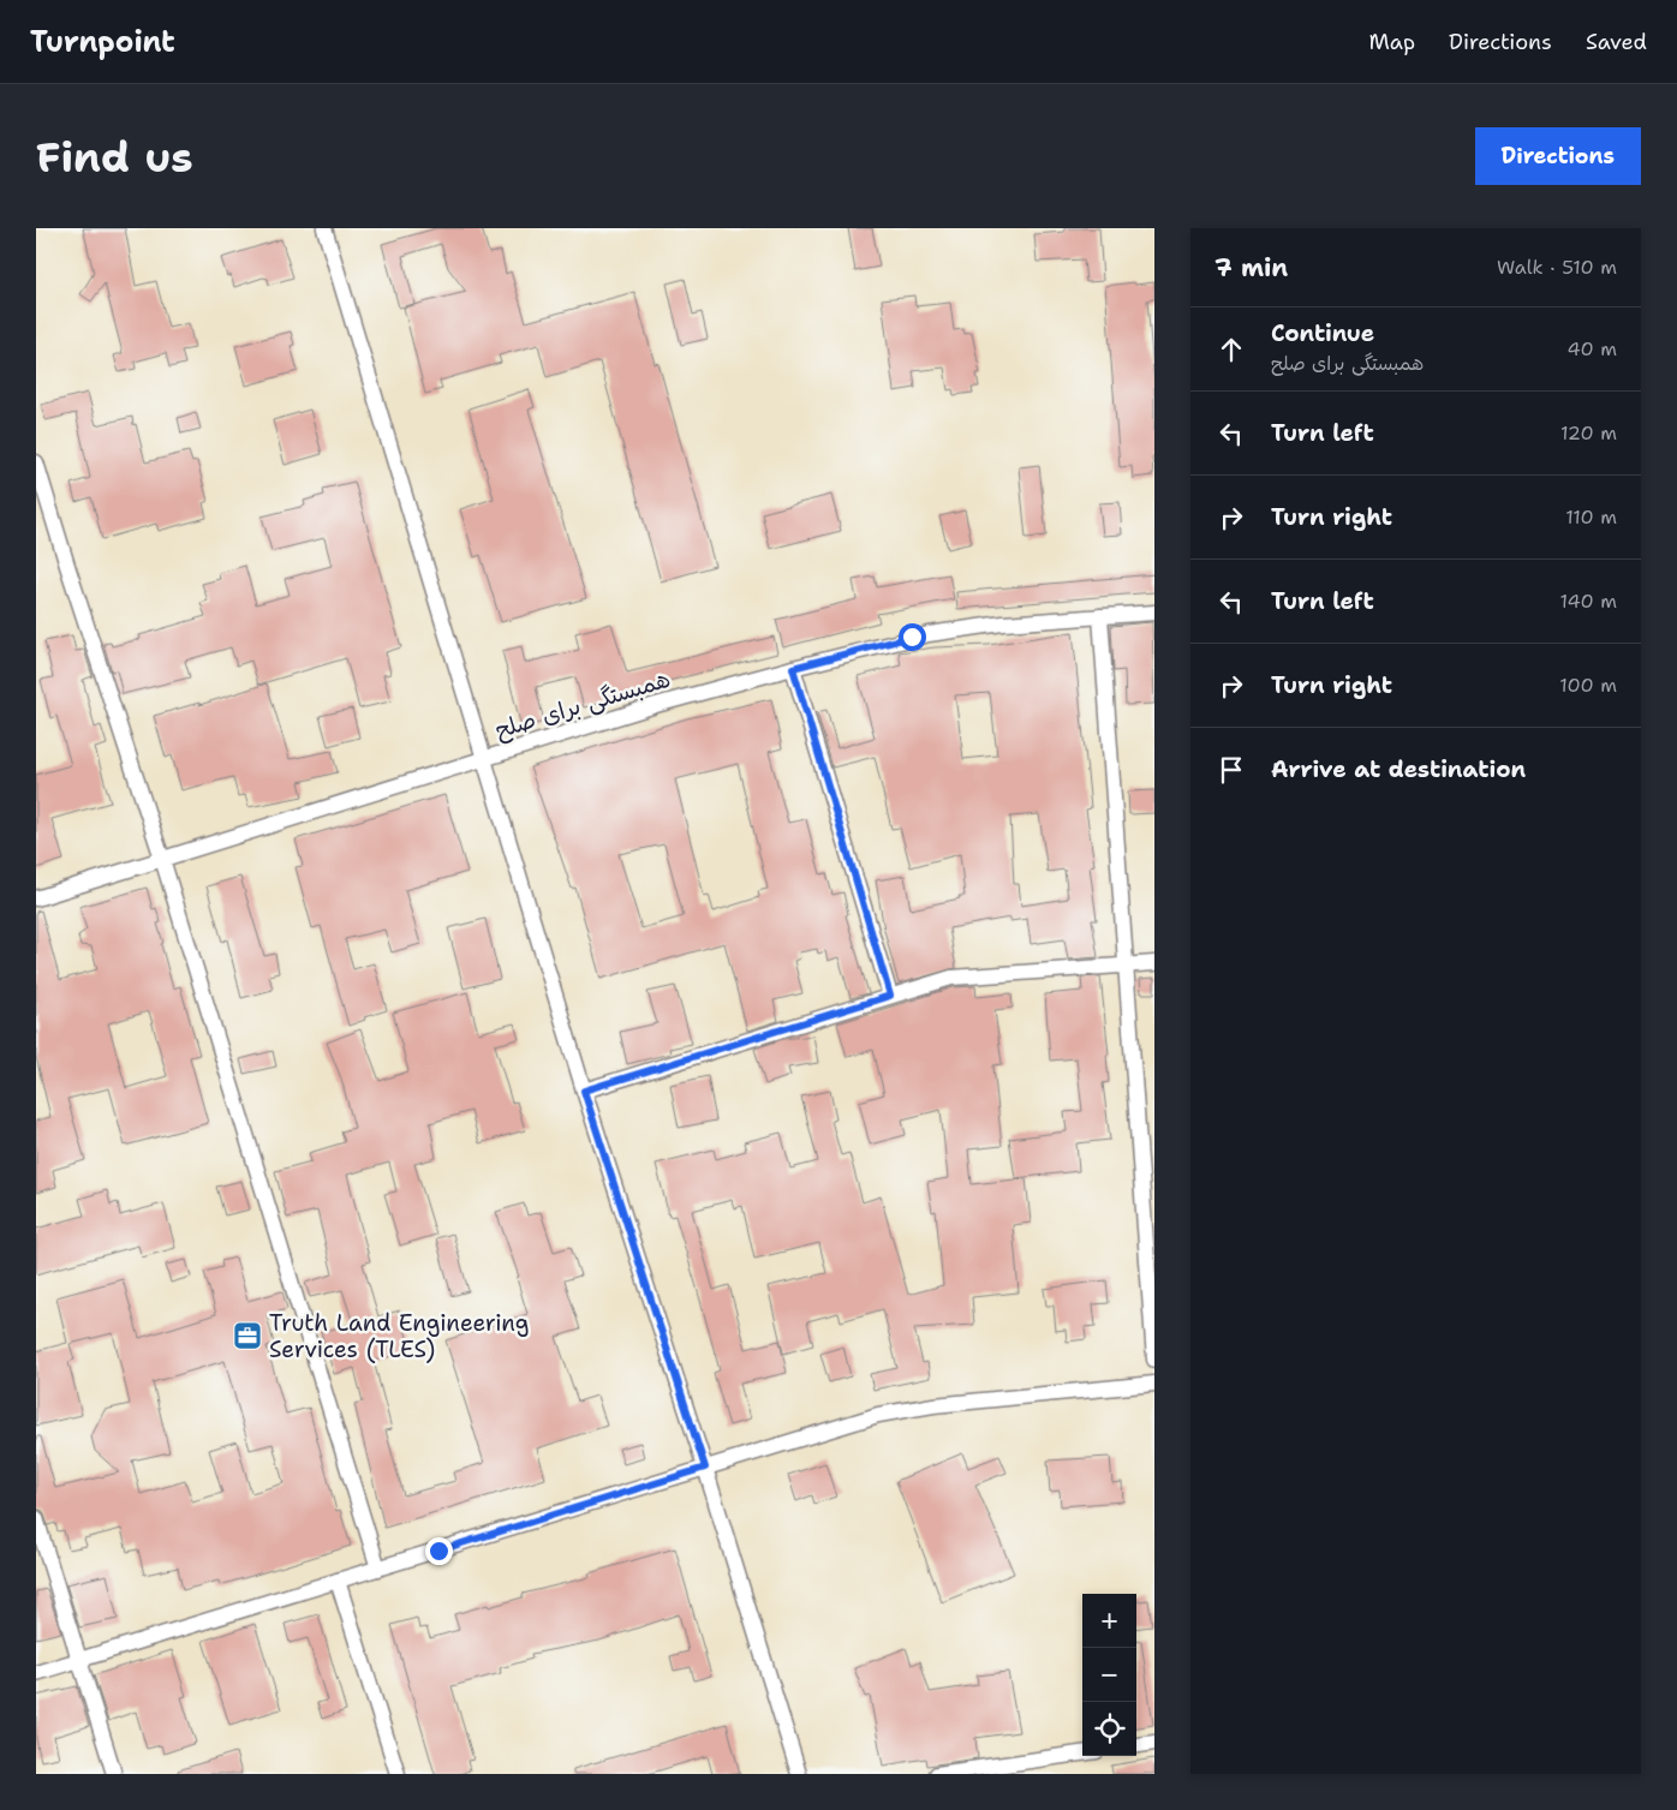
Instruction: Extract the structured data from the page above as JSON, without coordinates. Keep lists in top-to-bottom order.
{
  "streets": {
    "street": ["همبستگی برای صلح"]
  },
  "places": {
    "office": ["Truth Land Engineering Services (TLES)"]
  },
  "page": {
    "header": "Turnpoint",
    "nav": ["Map", "Directions", "Saved"],
    "buttons": "Directions",
    "title": "Find us",
    "heading": ["7 min", "Walk · 510 m"],
    "list": [
      ["Continue", "همبستگی برای صلح", "40 m"],
      ["Turn left", "120 m"],
      ["Turn right", "110 m"],
      ["Turn left", "140 m"],
      ["Turn right", "100 m"],
      "Arrive at destination"
    ],
    "map_buttons": ["+", "−"]
  }
}
